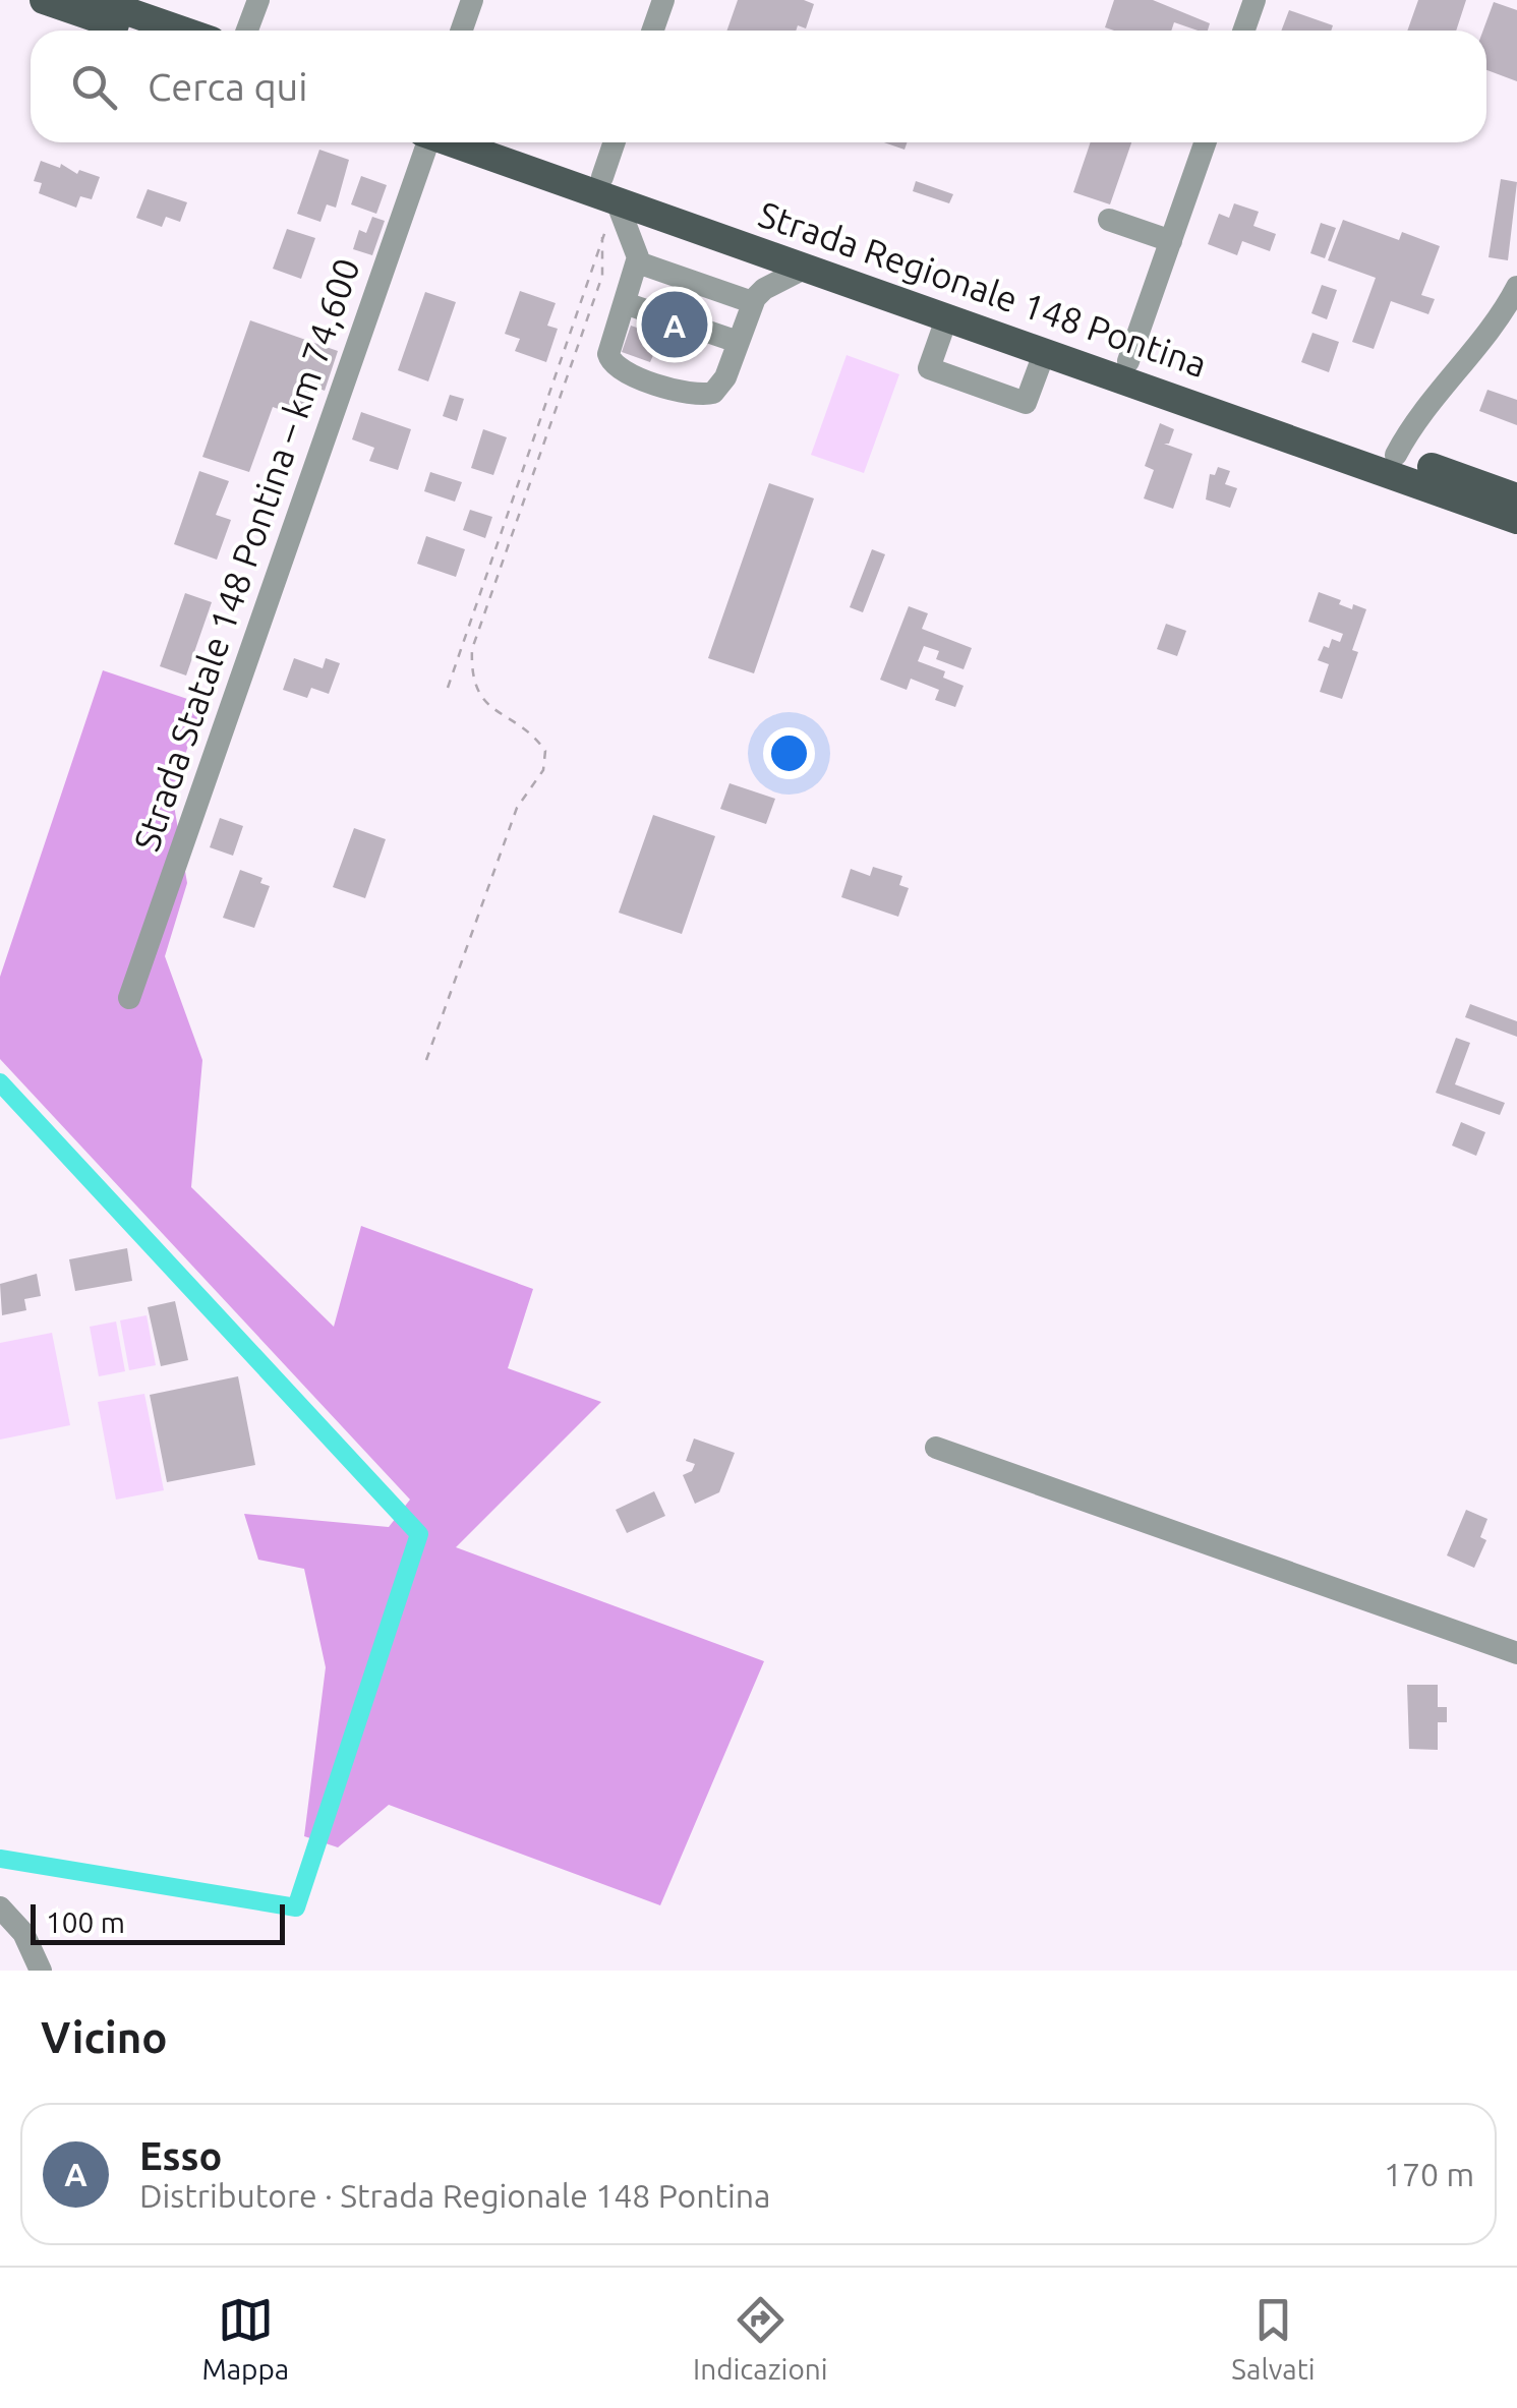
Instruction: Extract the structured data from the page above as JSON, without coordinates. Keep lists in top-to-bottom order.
{
  "streets": {
    "main road": ["Strada Regionale 148 Pontina"],
    "street": ["Strada Statale 148 Pontina – km 74,600"]
  },
  "scale_bar": "100 m",
  "page": {
    "search": "Cerca qui",
    "pins": "A",
    "scale": "100 m",
    "heading": "Vicino",
    "list": [
      {
        "mark": "A",
        "name": "Esso",
        "note": "Distributore · Strada Regionale 148 Pontina",
        "value": "170 m"
      }
    ],
    "nav": ["Mappa", "Indicazioni", "Salvati"]
  }
}
